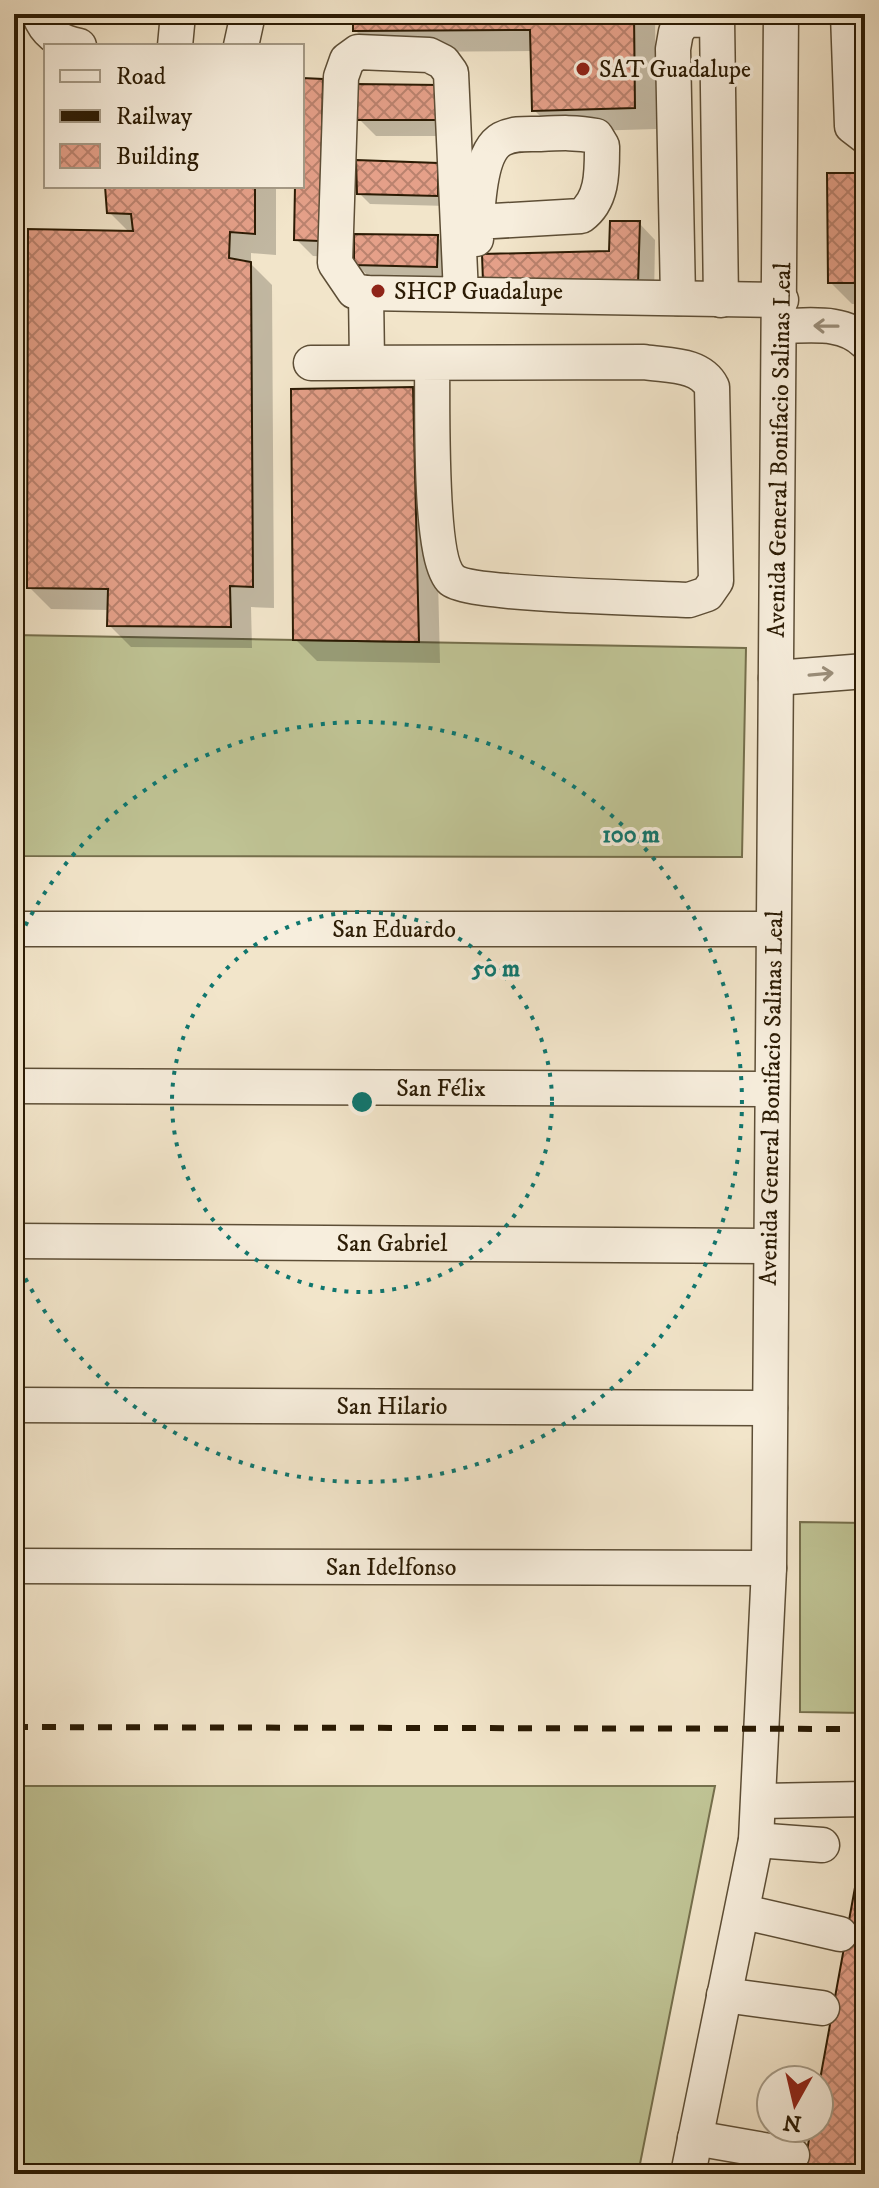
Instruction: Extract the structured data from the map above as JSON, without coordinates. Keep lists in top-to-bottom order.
{
  "streets": {
    "street": [
      "Avenida General Bonifacio Salinas Leal",
      "San Eduardo",
      "San Félix",
      "San Gabriel",
      "San Hilario",
      "San Idelfonso"
    ]
  },
  "crossings": [
    ["Avenida General Bonifacio Salinas Leal", "San Eduardo"],
    ["Avenida General Bonifacio Salinas Leal", "San Félix"],
    ["Avenida General Bonifacio Salinas Leal", "San Gabriel"],
    ["Avenida General Bonifacio Salinas Leal", "San Hilario"],
    ["Avenida General Bonifacio Salinas Leal", "San Idelfonso"]
  ],
  "places": ["SAT Guadalupe", "SHCP Guadalupe"],
  "legend": ["Road", "Railway", "Building"],
  "north": "bottom",
  "rings": ["100 m", "50 m"]
}
